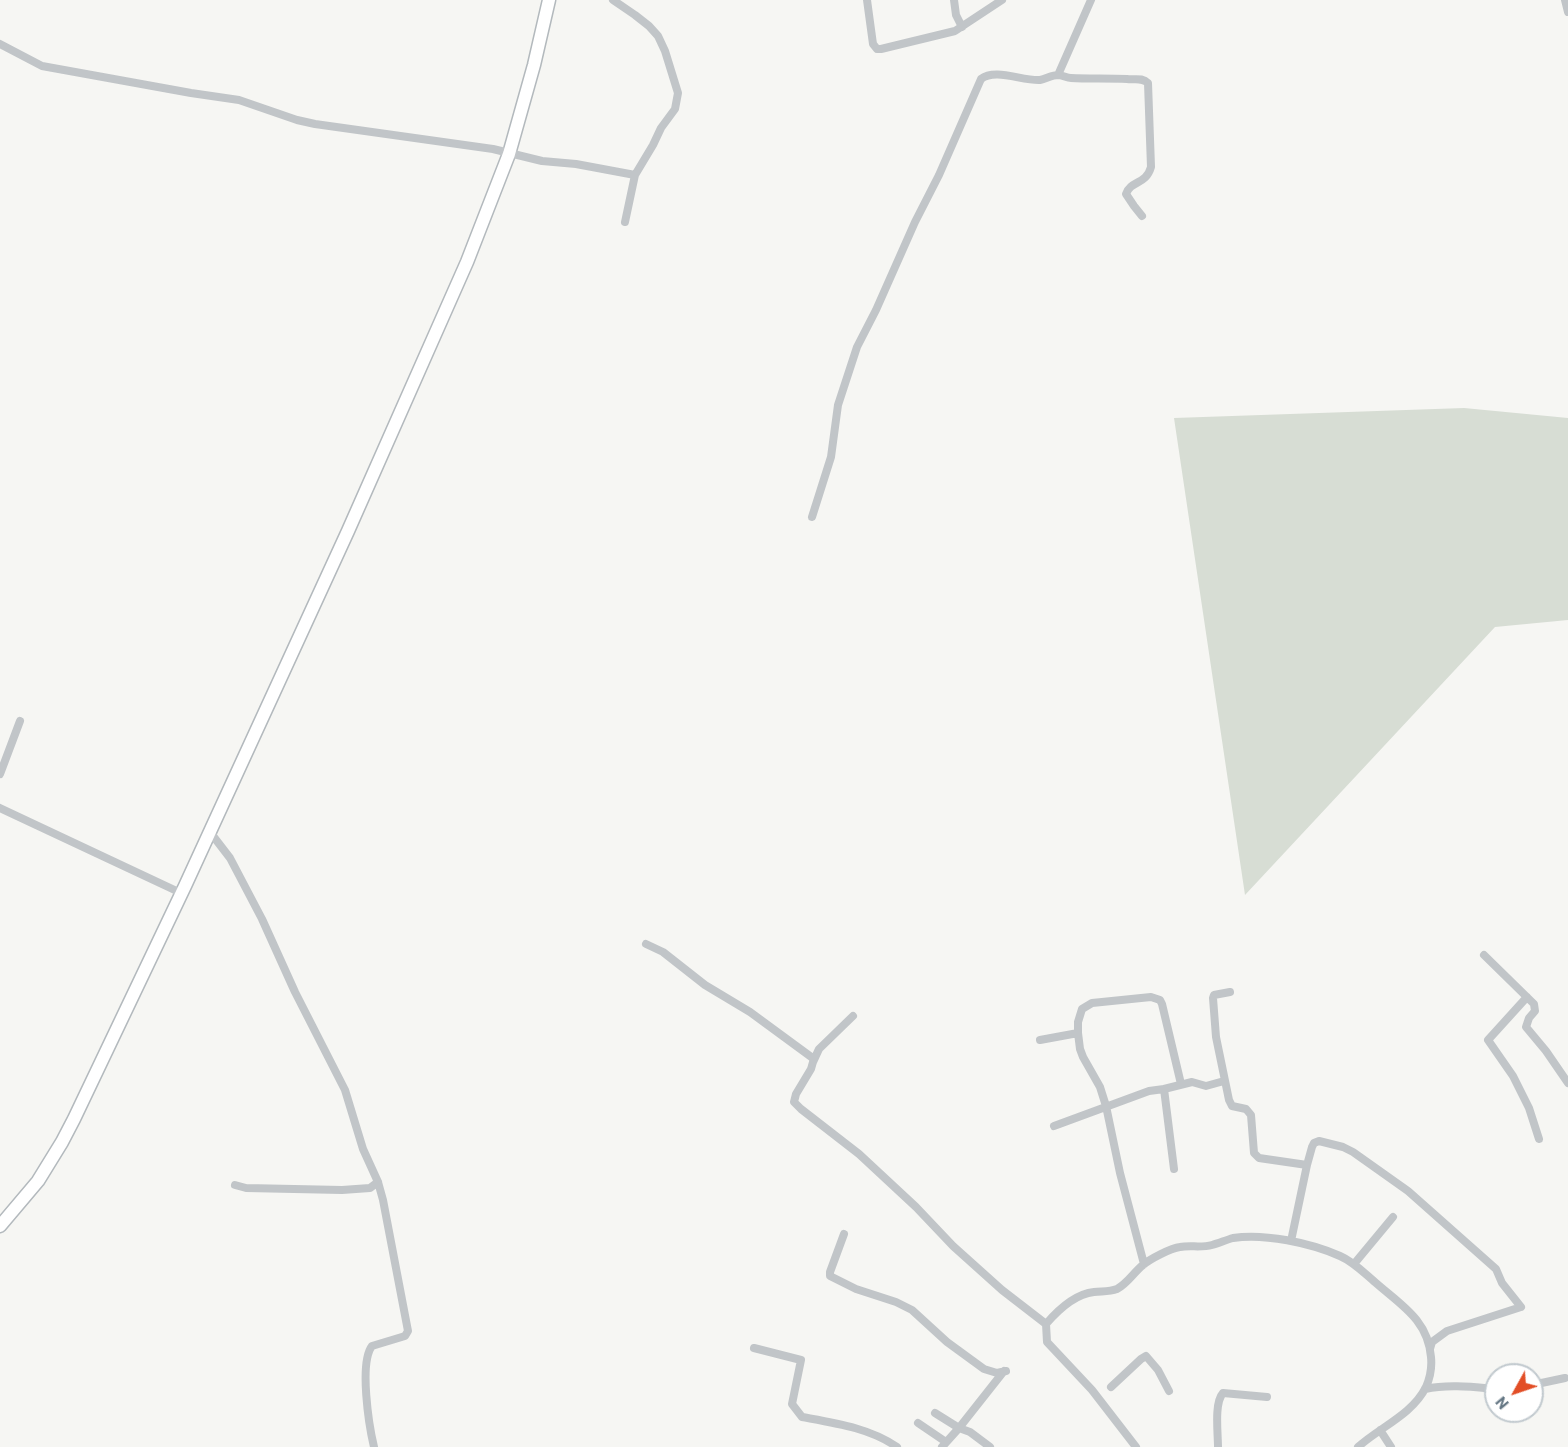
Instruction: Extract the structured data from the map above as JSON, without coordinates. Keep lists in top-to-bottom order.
{
  "north": "bottom left"
}
